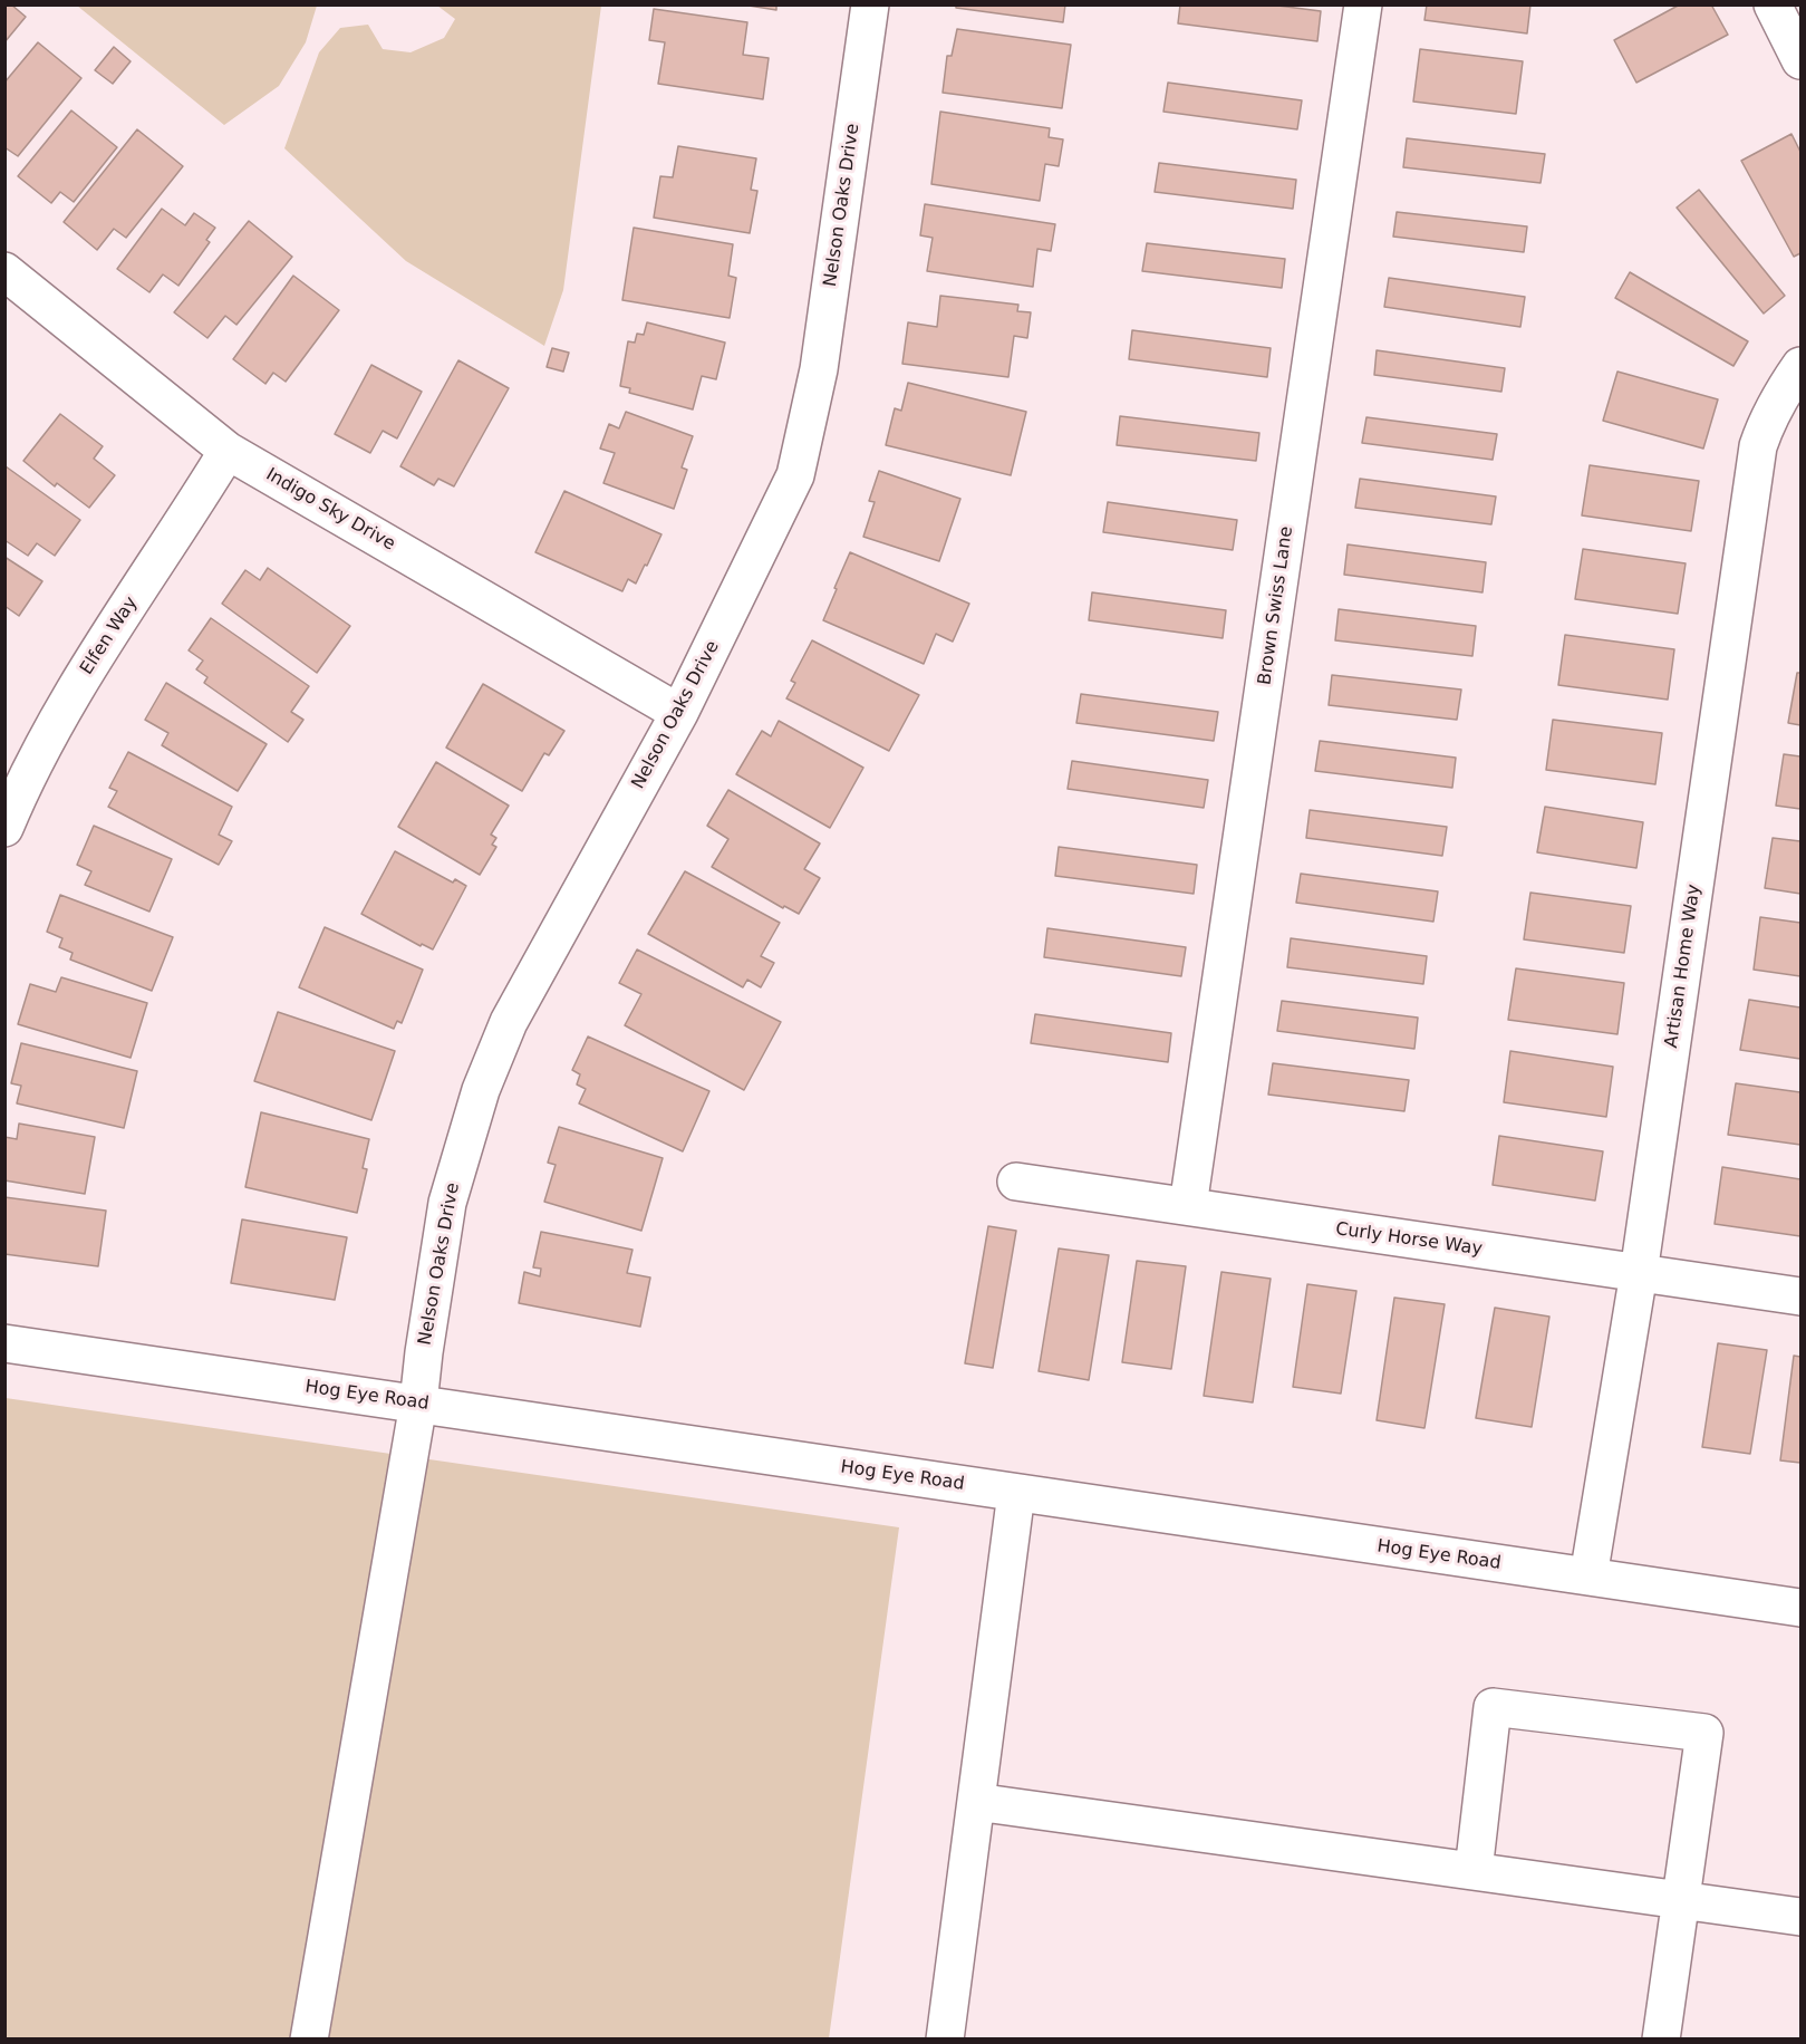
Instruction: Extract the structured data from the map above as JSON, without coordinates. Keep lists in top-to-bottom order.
{
  "streets": {
    "street": [
      "Nelson Oaks Drive",
      "Indigo Sky Drive",
      "Brown Swiss Lane",
      "Elfen Way",
      "Artisan Home Way",
      "Curly Horse Way",
      "Hog Eye Road"
    ]
  },
  "crossings": [
    ["Nelson Oaks Drive", "Indigo Sky Drive"],
    ["Nelson Oaks Drive", "Hog Eye Road"],
    ["Indigo Sky Drive", "Elfen Way"],
    ["Brown Swiss Lane", "Curly Horse Way"],
    ["Artisan Home Way", "Curly Horse Way"],
    ["Artisan Home Way", "Hog Eye Road"]
  ]
}
